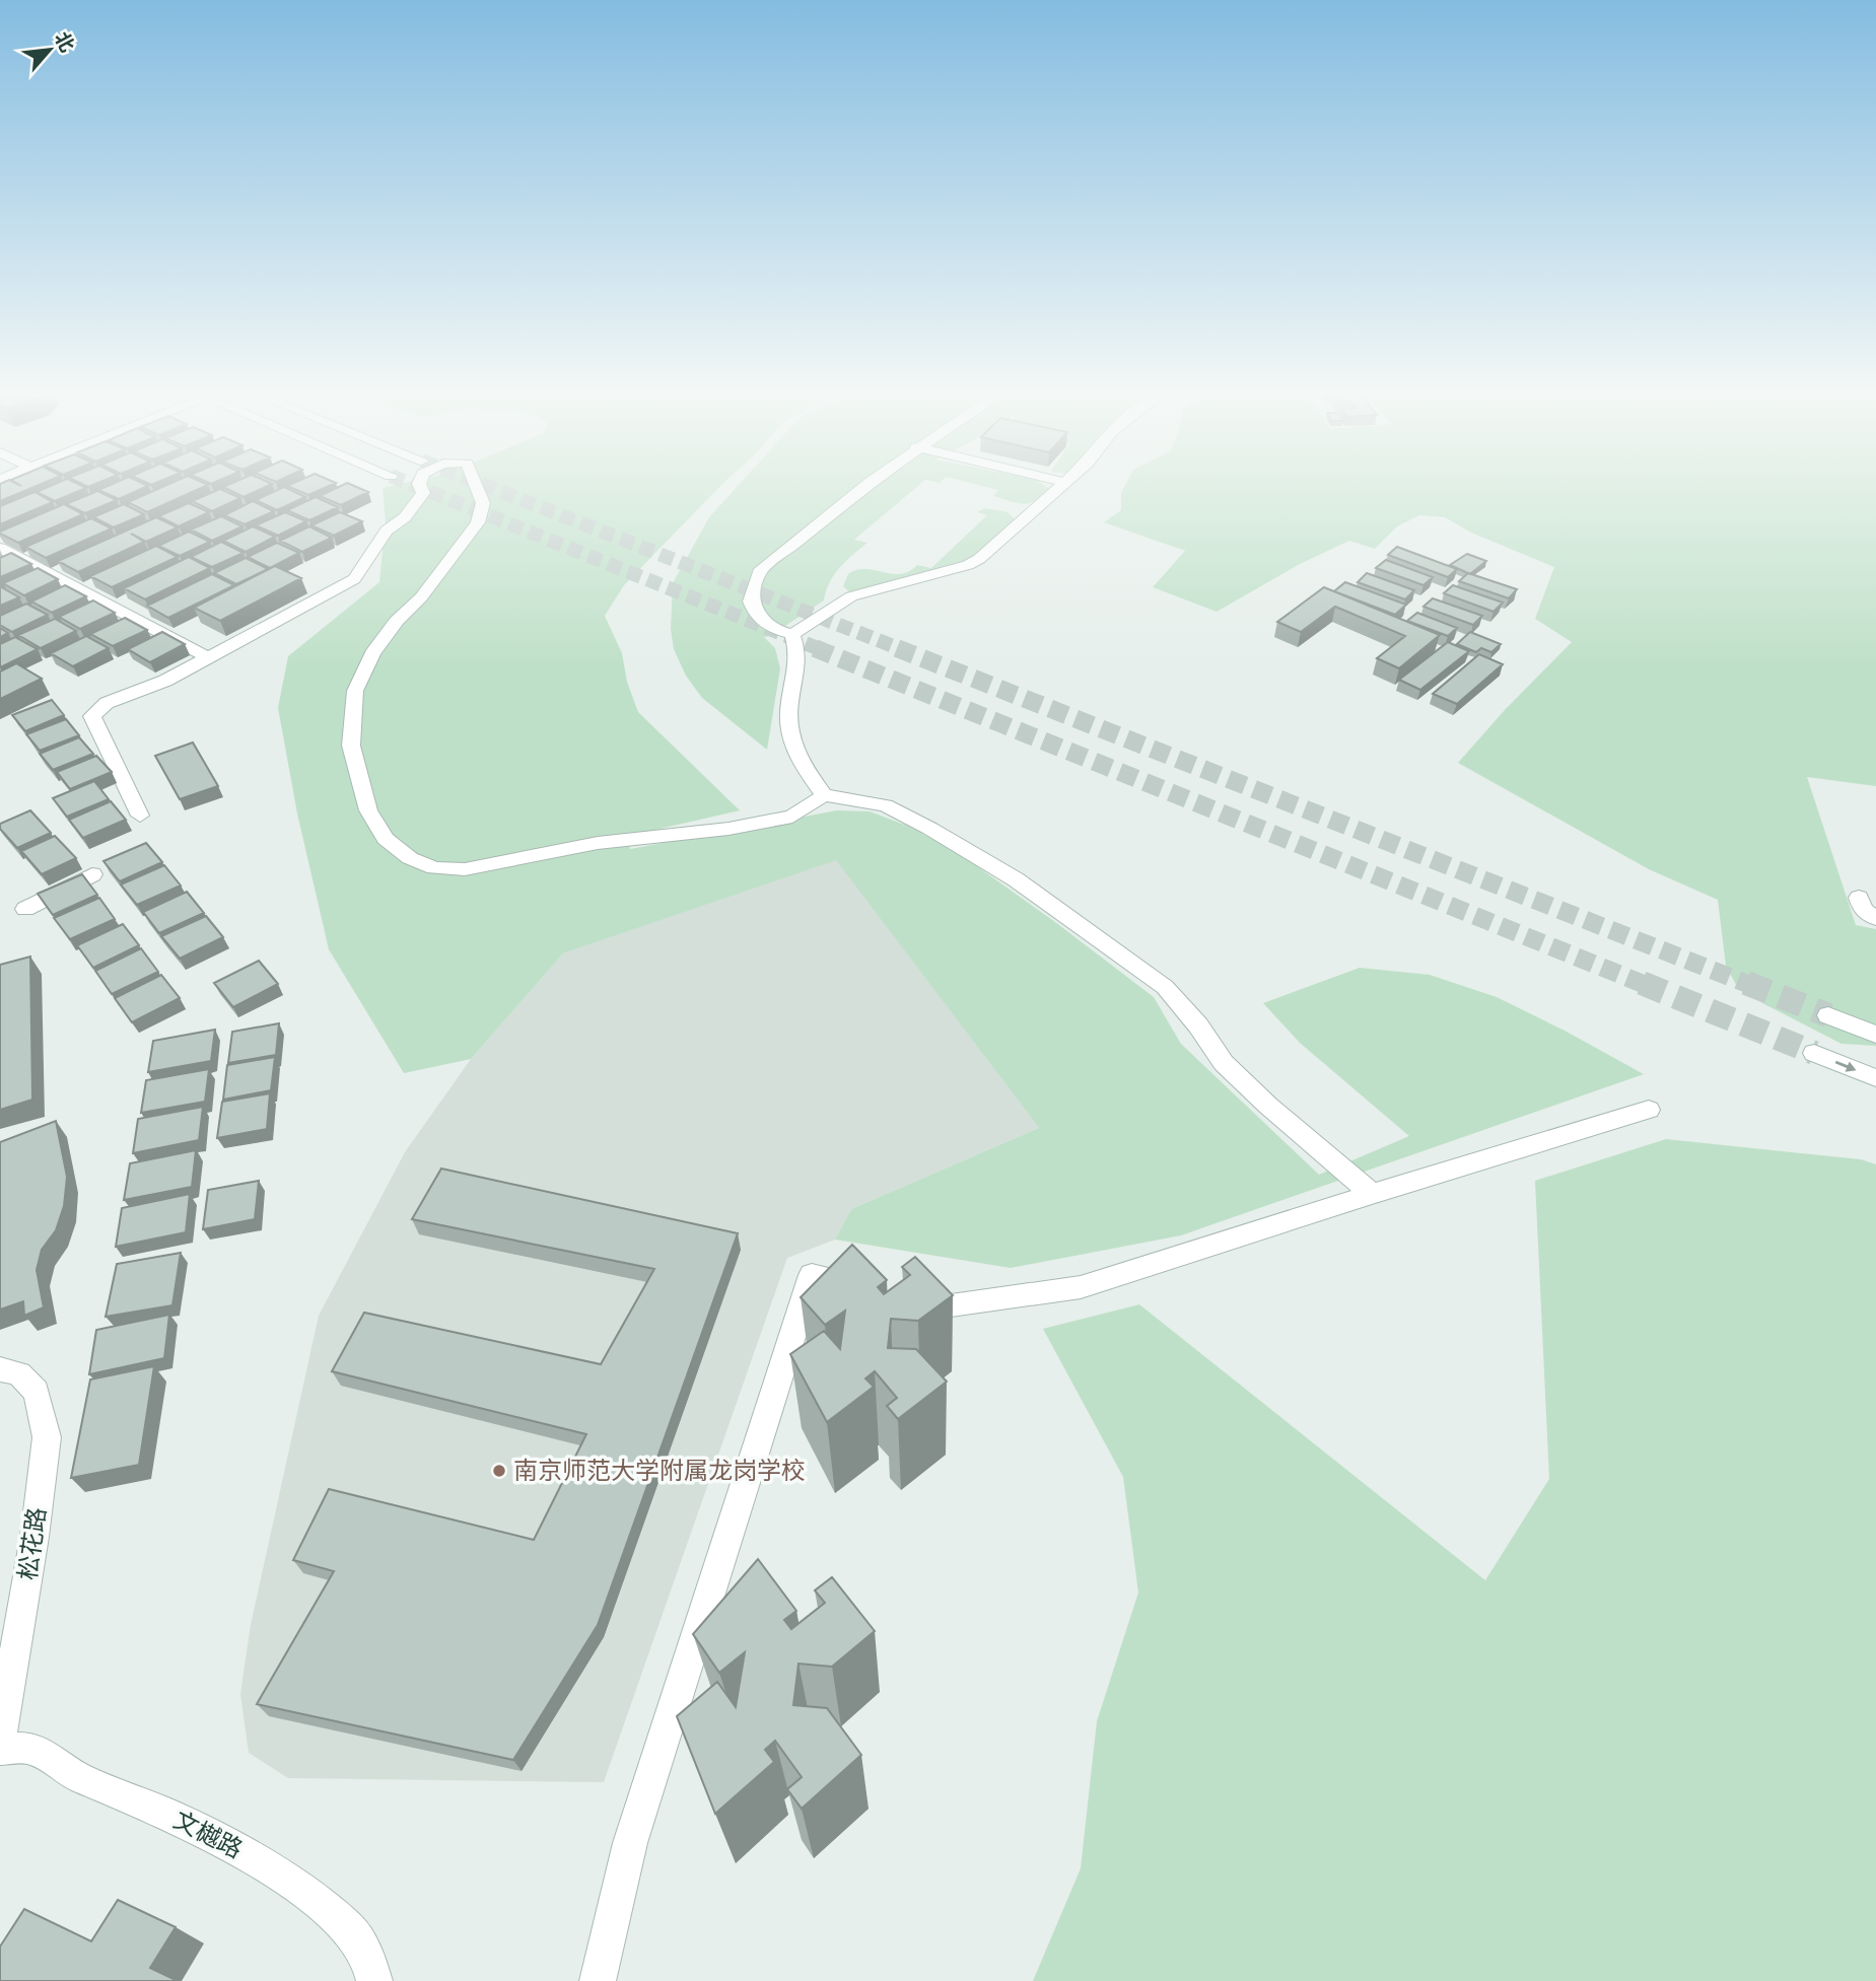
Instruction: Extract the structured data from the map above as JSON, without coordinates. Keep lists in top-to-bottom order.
{
  "streets": {
    "street": ["松花路", "文樾路"]
  },
  "places": ["南京师范大学附属龙岗学校"],
  "north": "top right"
}
